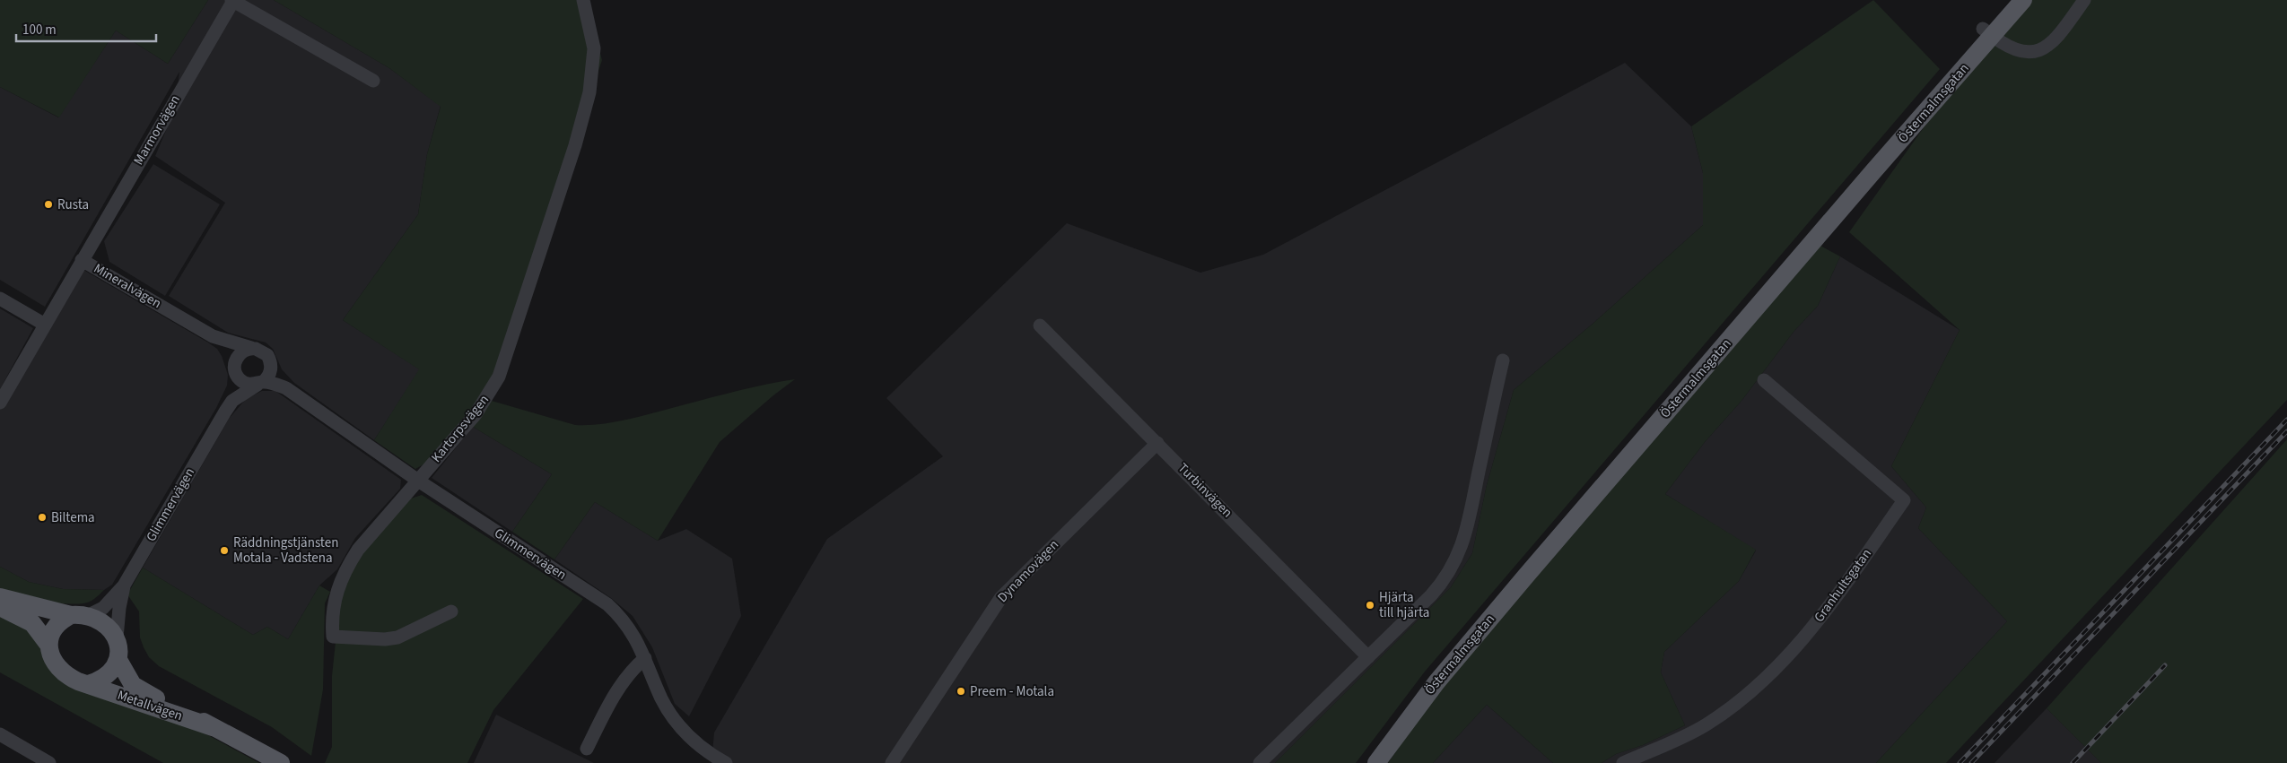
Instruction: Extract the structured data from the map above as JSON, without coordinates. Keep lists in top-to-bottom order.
{
  "streets": {
    "main road": ["Östermalmsgatan", "Metallvägen"],
    "street": [
      "Marmorvägen",
      "Mineralvägen",
      "Kartorpsvägen",
      "Turbinvägen",
      "Glimmervägen",
      "Dynamovägen",
      "Granhultsgatan"
    ]
  },
  "crossings": [
    ["Marmorvägen", "Mineralvägen"],
    ["Mineralvägen", "Glimmervägen"],
    ["Kartorpsvägen", "Glimmervägen"],
    ["Turbinvägen", "Dynamovägen"],
    ["Glimmervägen", "Metallvägen"]
  ],
  "places": [
    "Rusta",
    "Biltema",
    "Räddningstjänsten Motala - Vadstena",
    "Hjärta till hjärta",
    "Preem - Motala"
  ],
  "scale_bar": "100 m"
}
